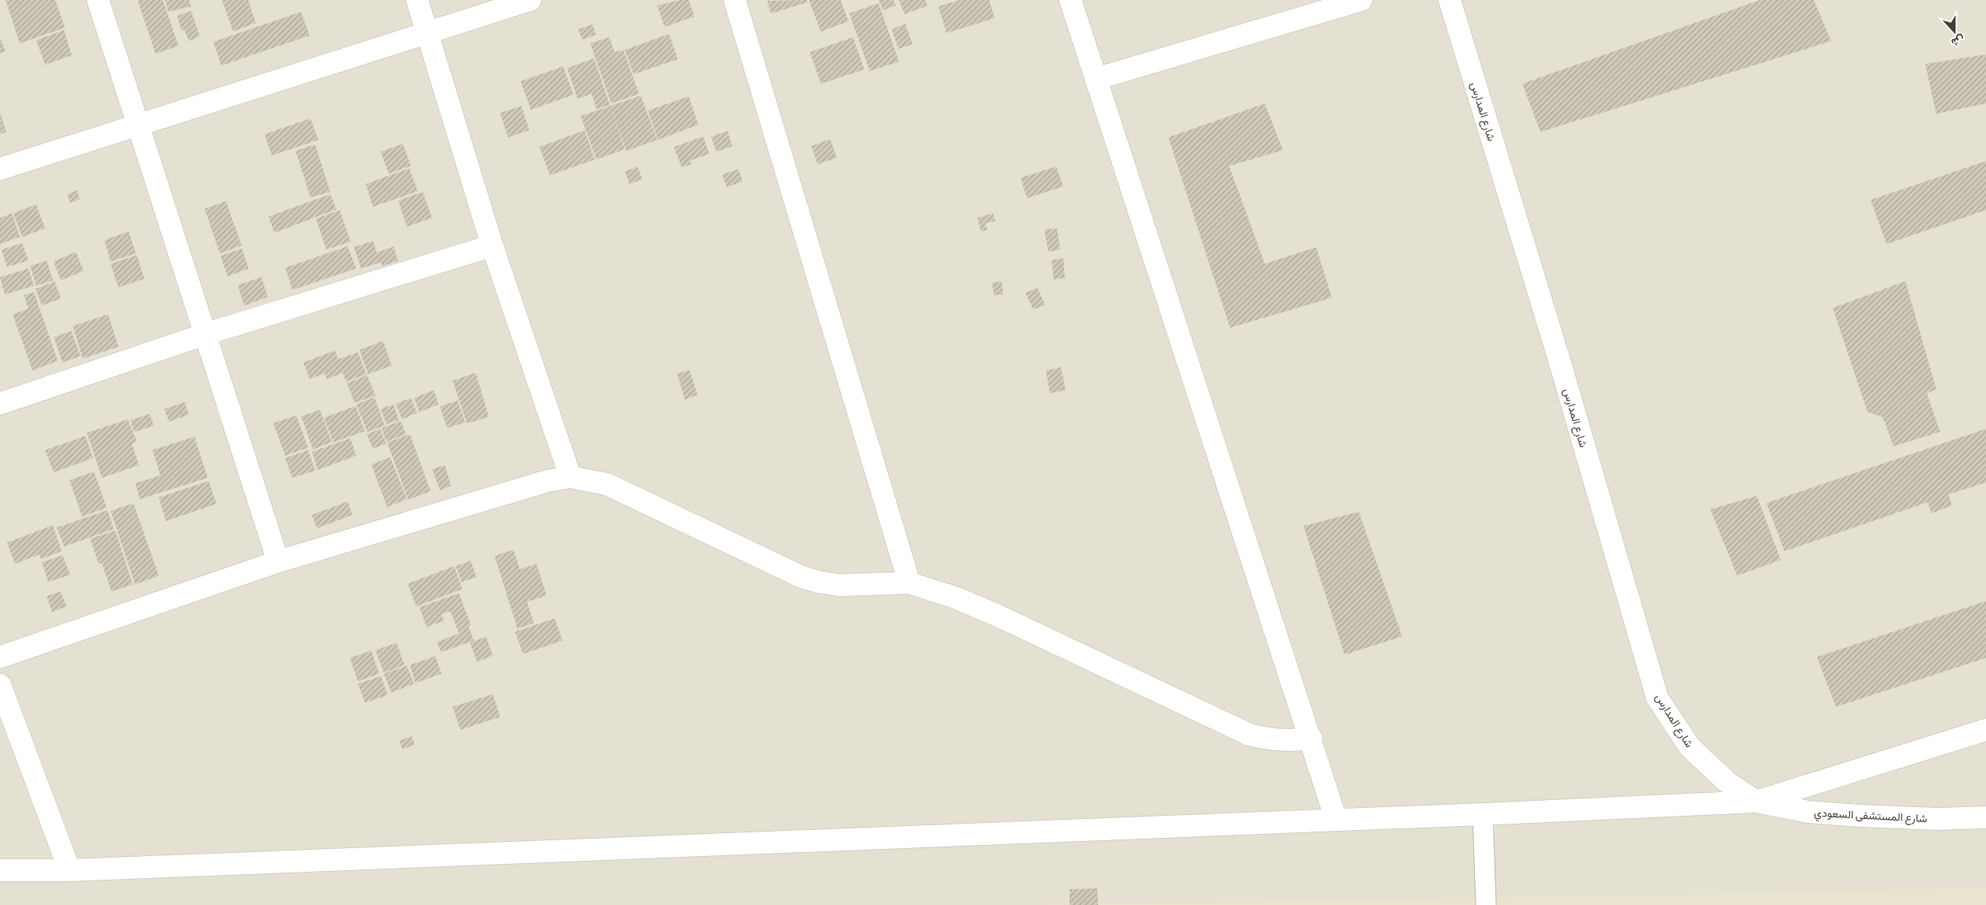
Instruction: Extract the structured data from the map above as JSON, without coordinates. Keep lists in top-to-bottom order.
{
  "streets": {
    "street": ["شارع المدارس", "شارع المستشفى السعودي"]
  },
  "crossings": [
    ["شارع المدارس", "شارع المستشفى السعودي"]
  ],
  "north": "bottom"
}
